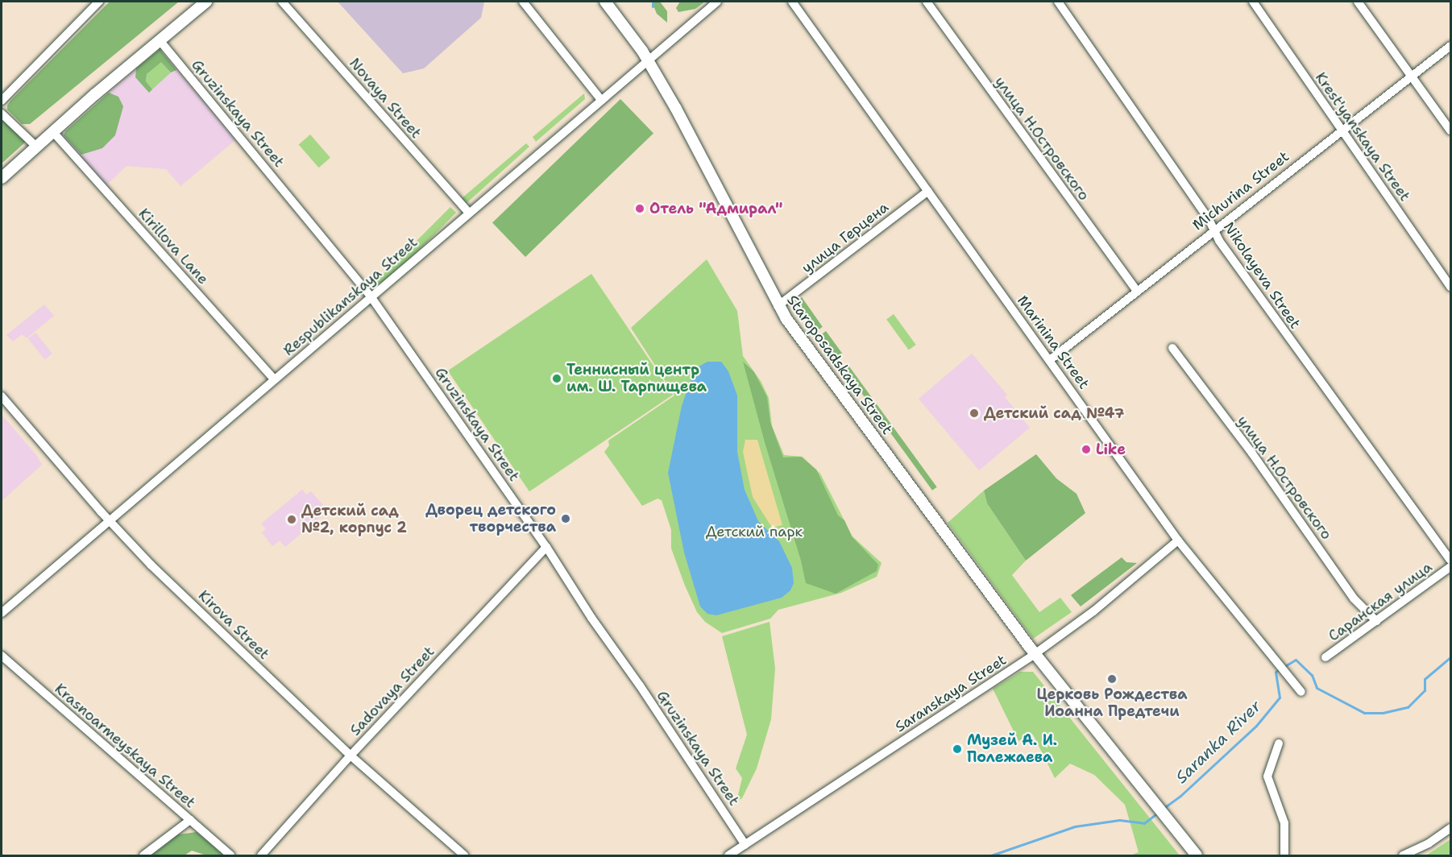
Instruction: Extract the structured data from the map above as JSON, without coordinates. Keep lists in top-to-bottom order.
{
  "streets": {
    "main road": ["Staroposadskaya Street"],
    "street": [
      "Novaya Street",
      "Gruzinskaya Street",
      "Krest'yanskaya Street",
      "улица Н.Островского",
      "Michurina Street",
      "улица Герцена",
      "Kirillova Lane",
      "Nikolayeva Street",
      "Respublikanskaya Street",
      "Marinina Street",
      "Саранская улица",
      "Kirova Street",
      "Sadovaya Street",
      "Saranskaya Street",
      "Krasnoarmeyskaya Street"
    ]
  },
  "crossings": [
    ["Novaya Street", "Respublikanskaya Street"],
    ["Gruzinskaya Street", "Respublikanskaya Street"],
    ["Gruzinskaya Street", "Sadovaya Street"],
    ["Gruzinskaya Street", "Saranskaya Street"],
    ["Krest'yanskaya Street", "Michurina Street"],
    ["улица Н.Островского", "Michurina Street"],
    ["улица Н.Островского", "Саранская улица"],
    ["Michurina Street", "Nikolayeva Street"],
    ["Michurina Street", "Marinina Street"],
    ["улица Герцена", "Marinina Street"],
    ["улица Герцена", "Staroposadskaya Street"],
    ["Kirillova Lane", "Respublikanskaya Street"],
    ["Respublikanskaya Street", "Staroposadskaya Street"],
    ["Respublikanskaya Street", "Kirova Street"],
    ["Marinina Street", "Saranskaya Street"],
    ["Staroposadskaya Street", "Saranskaya Street"],
    ["Kirova Street", "Sadovaya Street"]
  ],
  "water": ["Saranka River"],
  "parks": ["Детский парк"],
  "places": [
    "Отель \"Адмирал\"",
    "Теннисный центр им. Ш. Тарпищева",
    "Детский сад №47",
    "Like",
    "Дворец детского творчества",
    "Детский сад №2, корпус 2",
    "Церковь Рождества Иоанна Предтечи",
    "Музей А. И. Полежаева"
  ]
}
